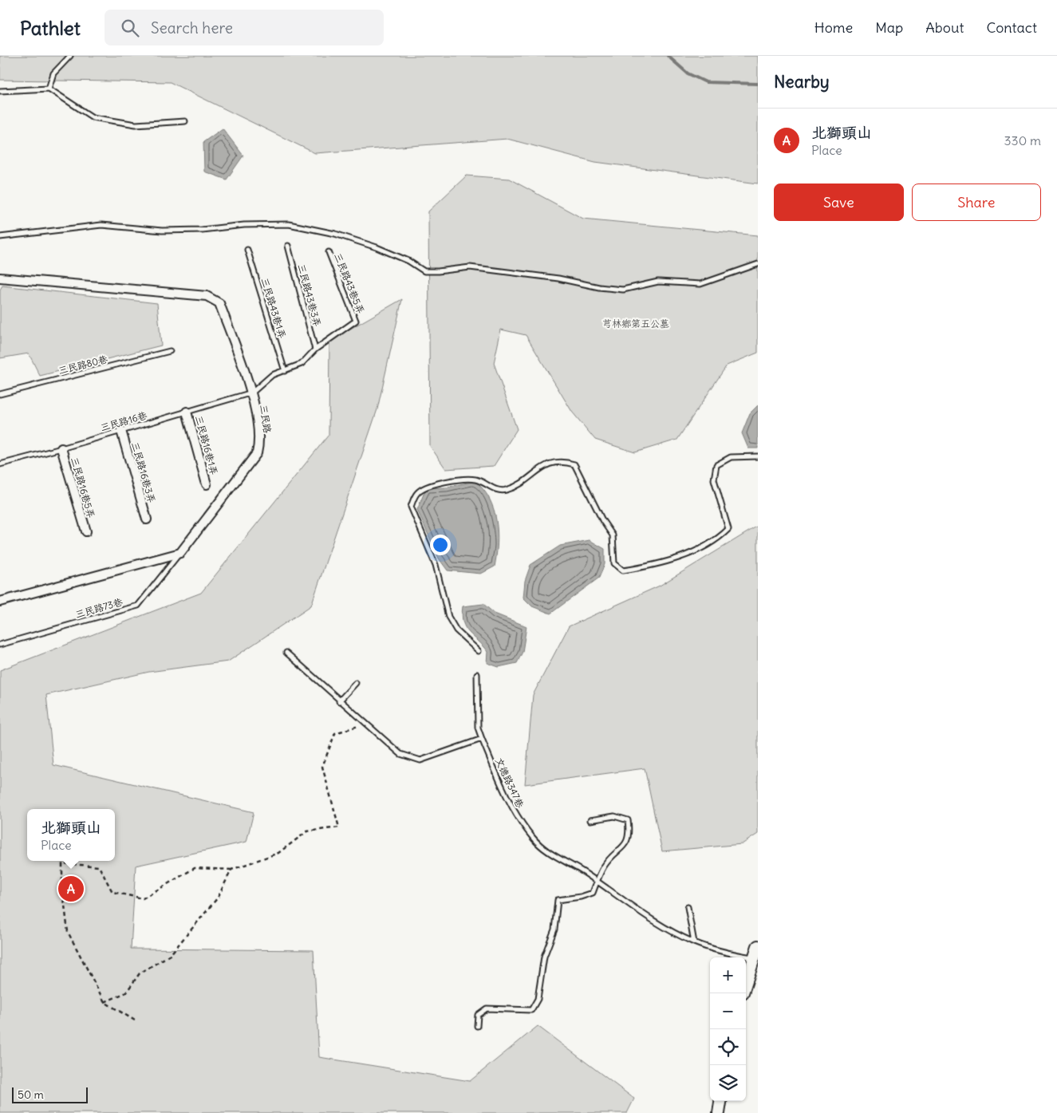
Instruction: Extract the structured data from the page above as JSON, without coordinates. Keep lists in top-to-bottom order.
{
  "streets": {
    "street": [
      "三民路",
      "三民路16巷1弄",
      "三民路16巷3弄",
      "三民路16巷5弄"
    ],
    "lane": [
      "三民路43巷5弄",
      "三民路43巷3弄",
      "三民路43巷1弄",
      "三民路80巷",
      "三民路16巷",
      "三民路73巷",
      "文德路347巷"
    ]
  },
  "crossings": [
    ["三民路43巷5弄", "三民路43巷3弄"],
    ["三民路", "三民路16巷"],
    ["三民路", "三民路73巷"],
    ["三民路16巷", "三民路16巷1弄"],
    ["三民路16巷", "三民路16巷3弄"],
    ["三民路16巷", "三民路16巷5弄"]
  ],
  "parks": ["芎林鄉第五公墓"],
  "scale_bar": "50 m",
  "page": {
    "header": "Pathlet",
    "search": "Search here",
    "nav": [
      "Home",
      "Map",
      "About",
      "Contact"
    ],
    "heading": "Nearby",
    "list": [
      {
        "mark": "A",
        "name": "北獅頭山",
        "note": "Place",
        "value": "330 m"
      }
    ],
    "buttons": ["Save", "Share"],
    "popup": ["北獅頭山", "Place"],
    "pins": "A",
    "map_buttons": ["+", "−"],
    "scale": "50 m"
  }
}
